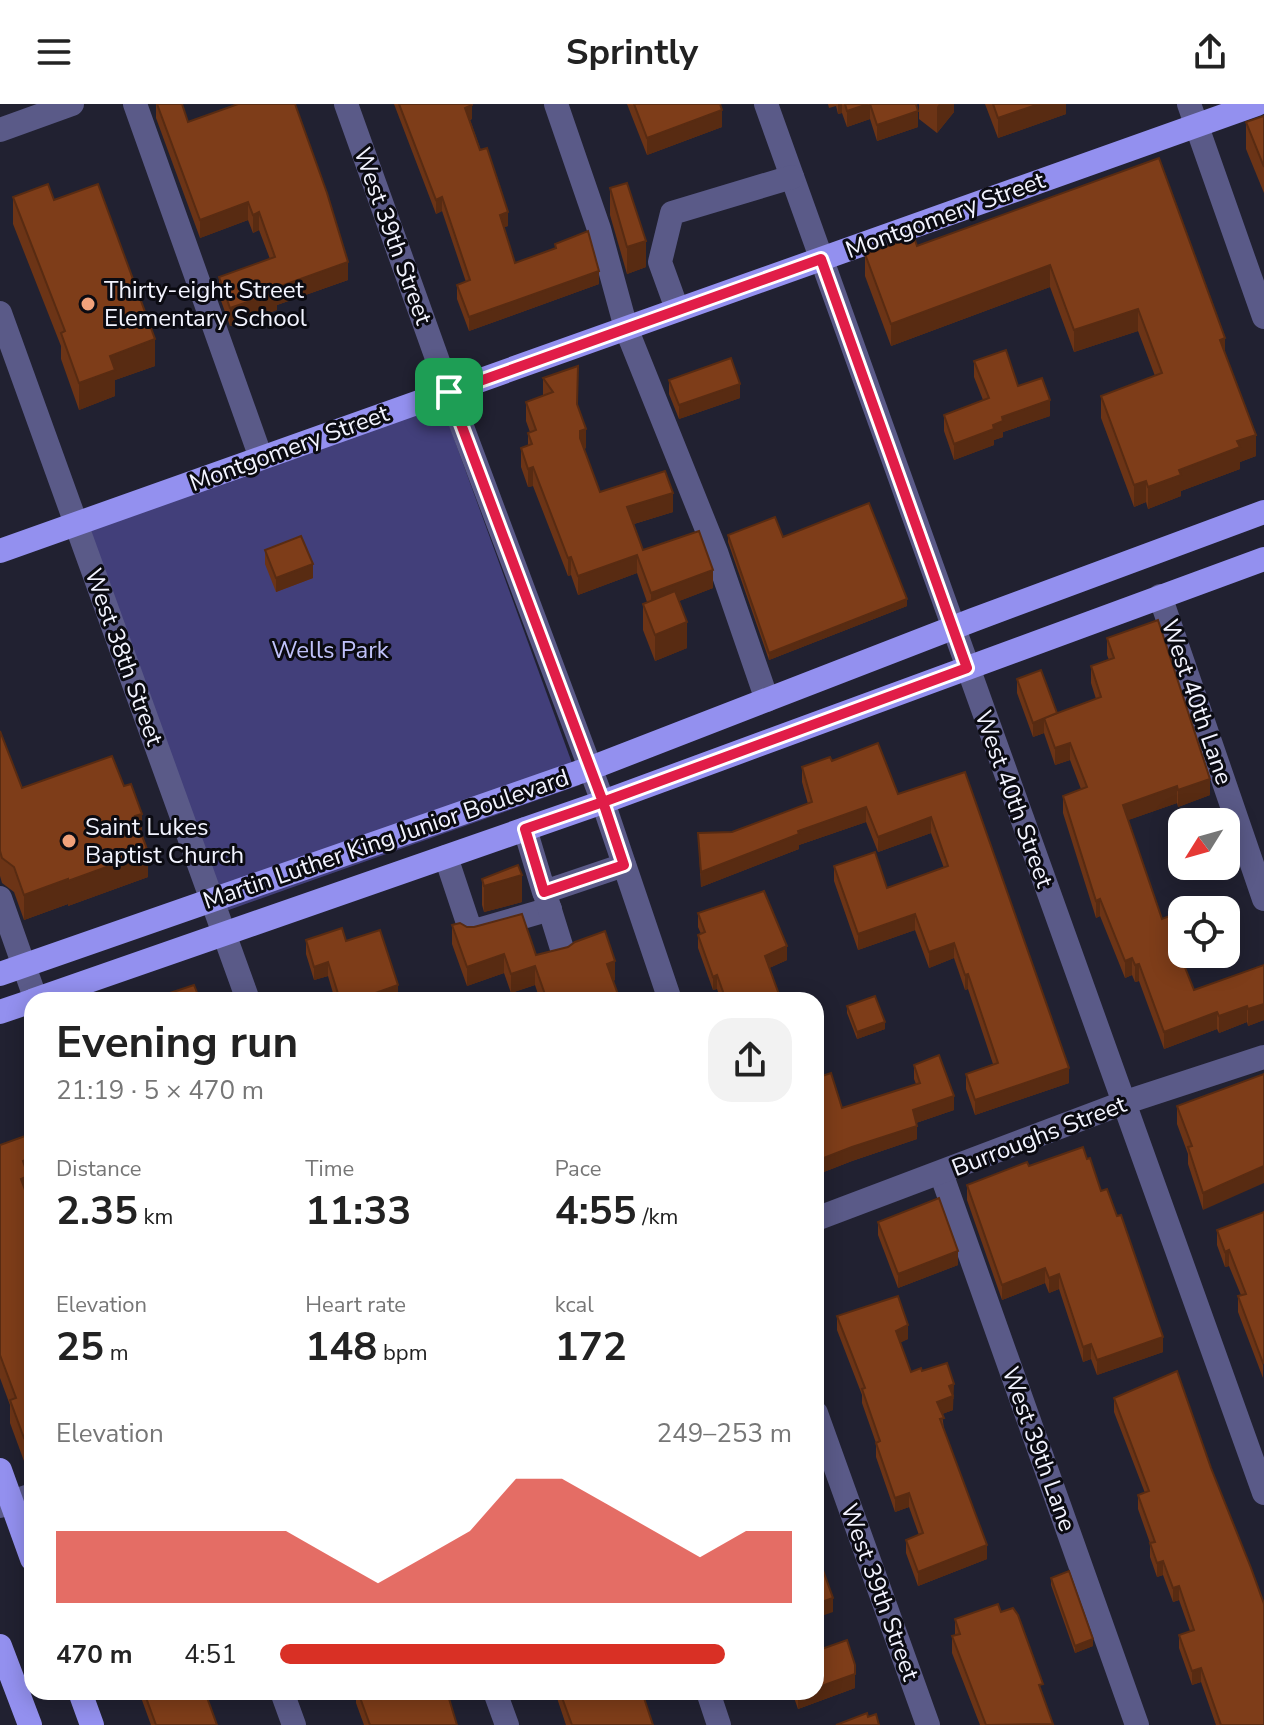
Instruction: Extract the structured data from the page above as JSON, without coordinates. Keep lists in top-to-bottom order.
{
  "streets": {
    "main road": ["Montgomery Street", "Martin Luther King Junior Boulevard"],
    "street": [
      "West 39th Street",
      "West 38th Street",
      "West 40th Lane",
      "West 40th Street",
      "Burroughs Street",
      "West 39th Lane"
    ]
  },
  "crossings": [
    ["Montgomery Street", "West 39th Street"],
    ["Montgomery Street", "West 38th Street"],
    ["Montgomery Street", "West 40th Street"],
    ["West 39th Street", "Martin Luther King Junior Boulevard"],
    ["West 38th Street", "Martin Luther King Junior Boulevard"],
    ["West 40th Lane", "Martin Luther King Junior Boulevard"],
    ["West 40th Street", "Martin Luther King Junior Boulevard"],
    ["West 40th Street", "Burroughs Street"],
    ["Burroughs Street", "West 39th Lane"]
  ],
  "parks": ["Wells Park"],
  "places": ["Thirty-eight Street Elementary School", "Saint Lukes Baptist Church"],
  "north": "bottom left",
  "page": {
    "header": "Sprintly",
    "heading": ["Evening run", "21:19 · 5 × 470 m"],
    "stats": [
      ["Distance", "2.35 km"],
      ["Time", "11:33"],
      ["Pace", "4:55 /km"],
      ["Elevation", "25 m"],
      ["Heart rate", "148 bpm"],
      ["kcal", "172"]
    ],
    "chart": ["Elevation", "249–253 m"],
    "list": [
      {
        "name": "470 m",
        "note": "4:51"
      }
    ]
  }
}
